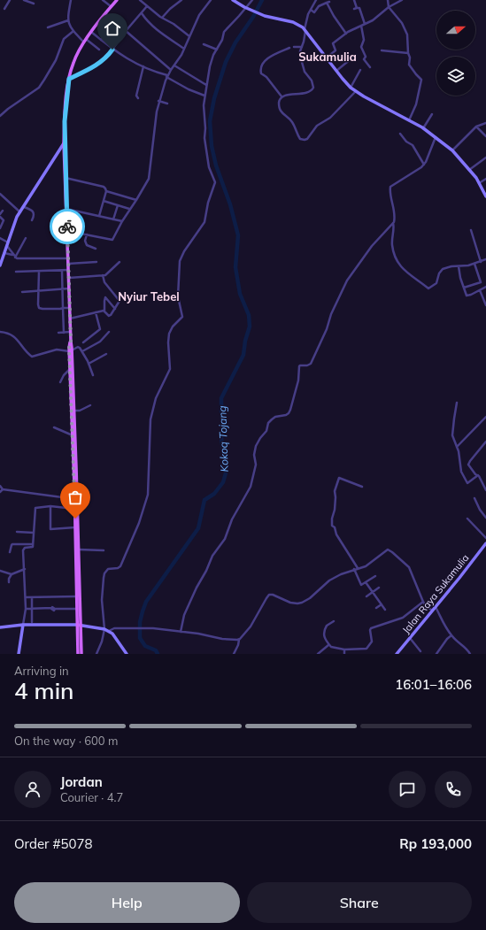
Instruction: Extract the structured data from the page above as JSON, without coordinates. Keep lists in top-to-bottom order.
{
  "streets": {
    "street": ["Jalan Raya Sukamulia"]
  },
  "districts": ["Sukamulia", "Nyiur Tebel"],
  "water": ["Kokoq Tojang"],
  "north": "right",
  "page": {
    "heading": ["4 min", "Arriving in", "16:01–16:06"],
    "panel": [
      "Jordan",
      "Courier · 4.7",
      "Order #5078",
      "Rp 193,000"
    ],
    "bar": "On the way · 600 m",
    "buttons": ["Help", "Share"]
  }
}
